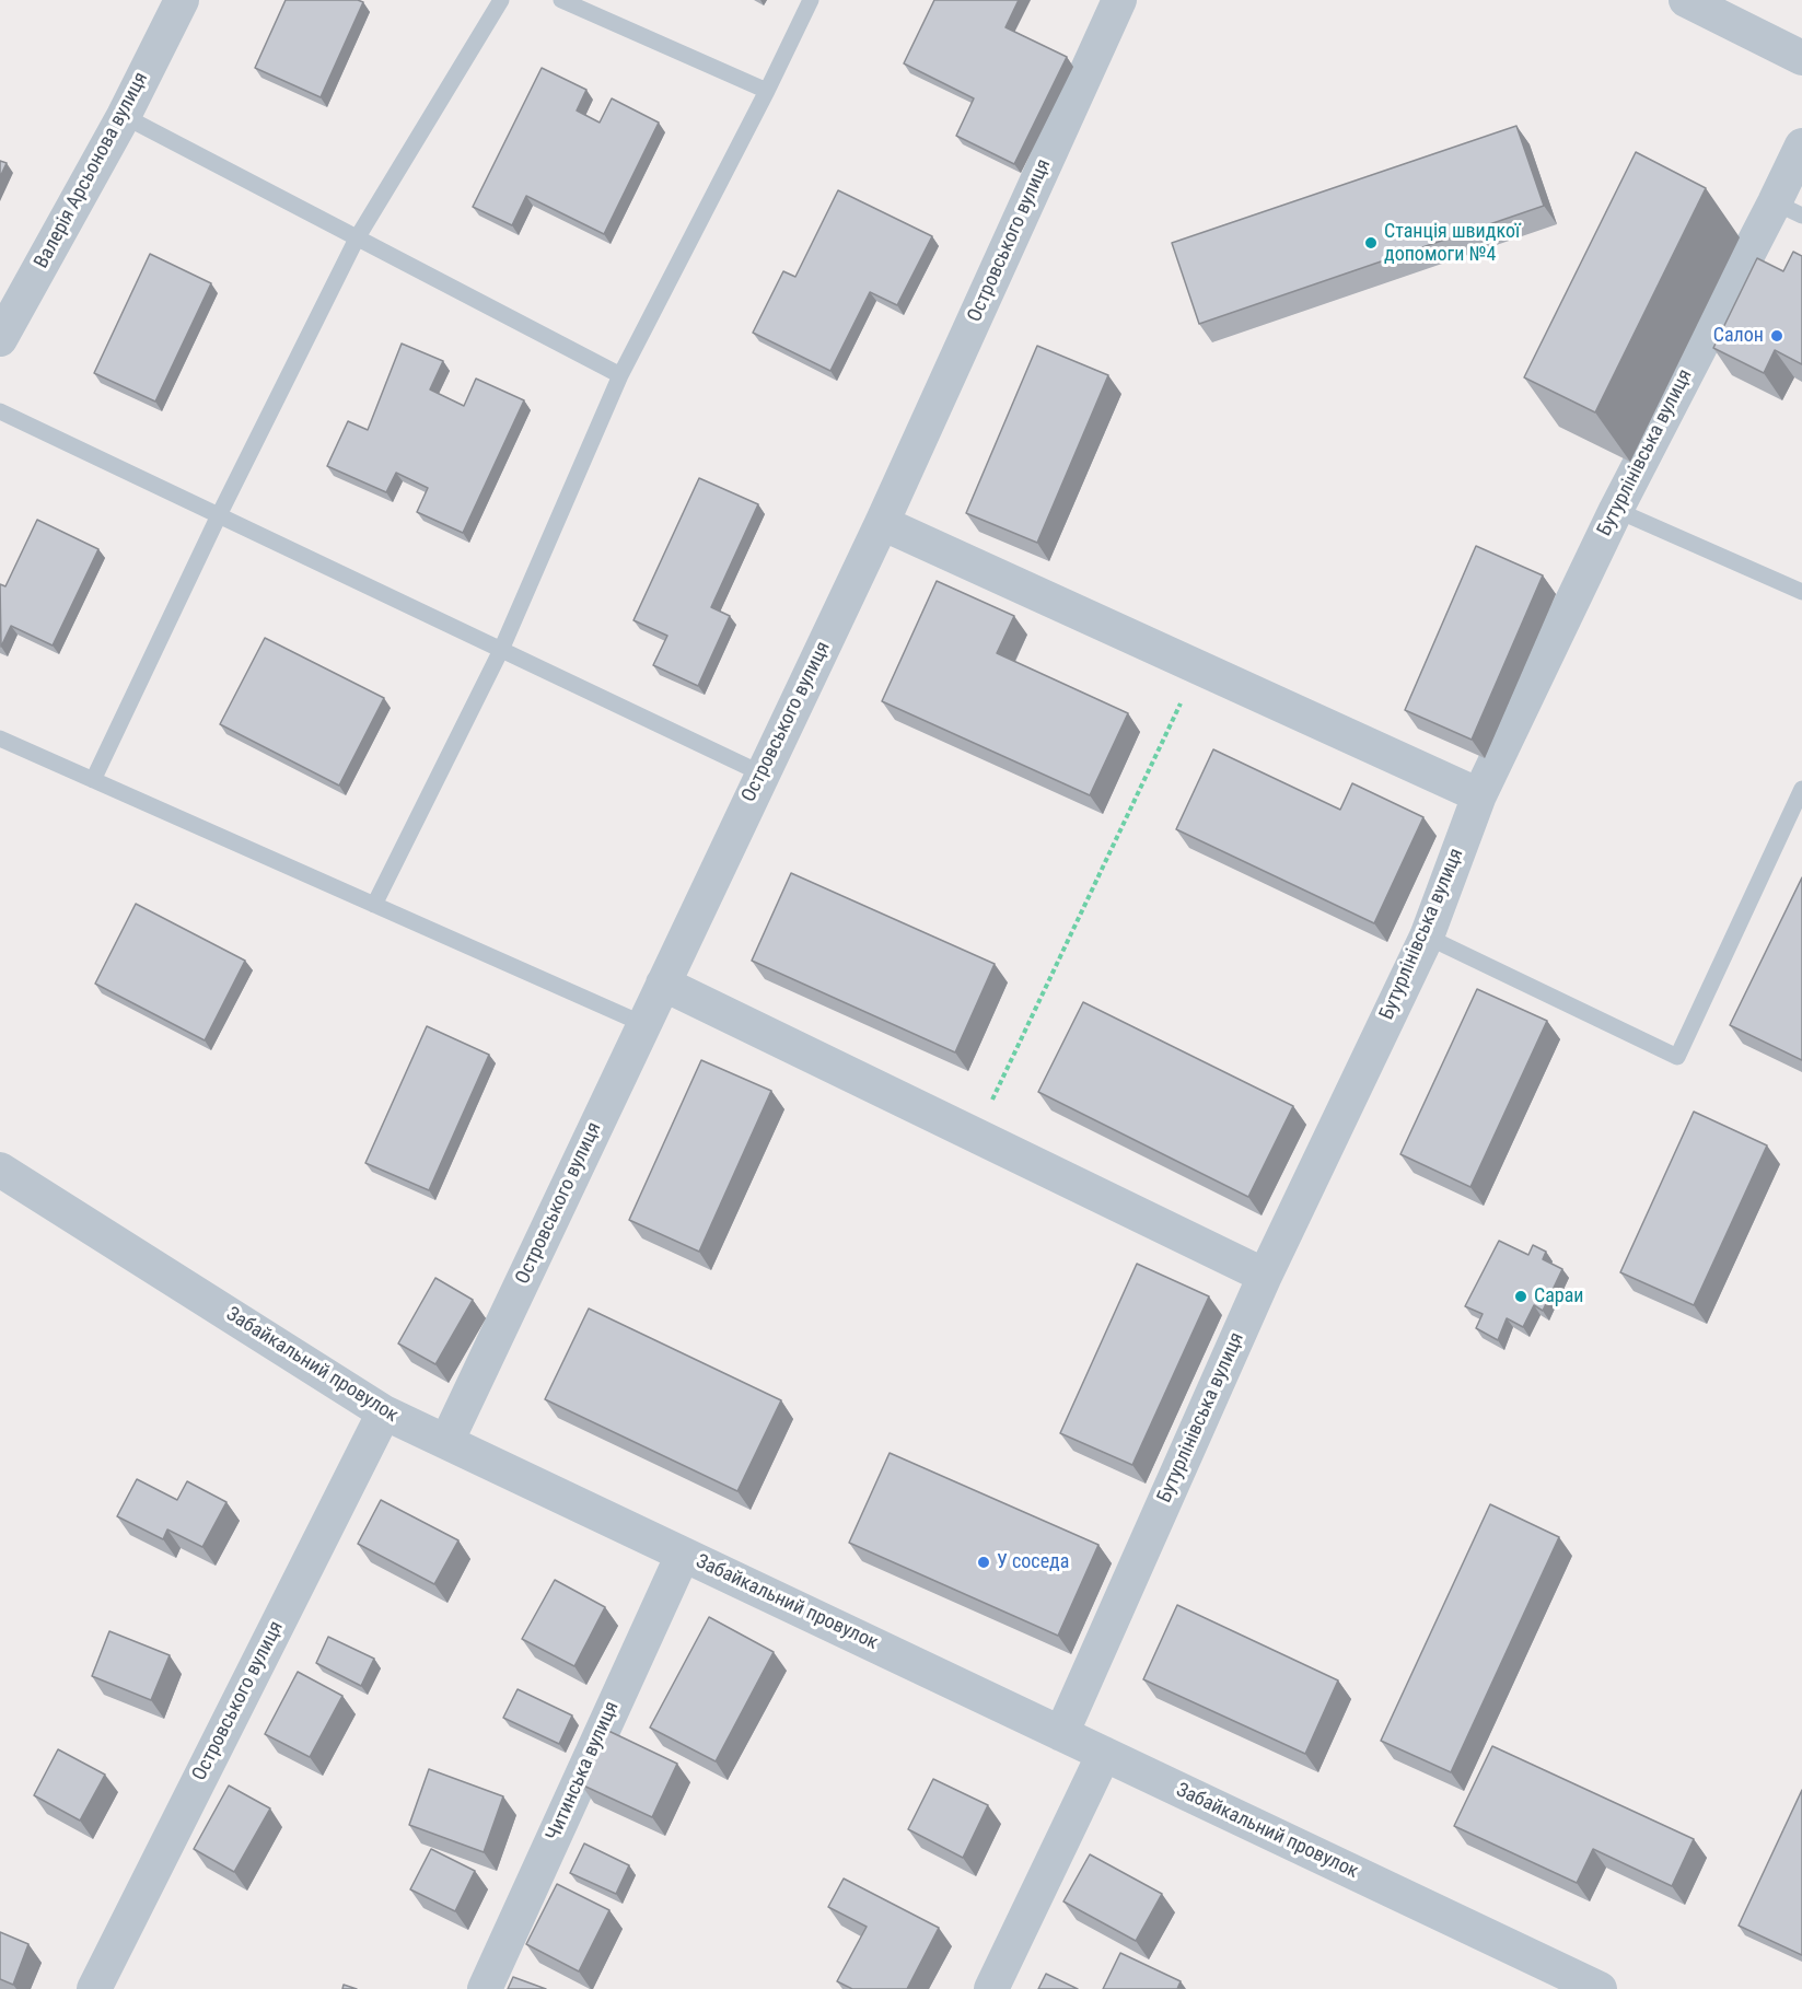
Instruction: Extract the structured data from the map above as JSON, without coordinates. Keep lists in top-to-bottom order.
{
  "streets": {
    "street": [
      "Валерія Арсьонова вулиця",
      "Островського вулиця",
      "Бутурлінівська вулиця",
      "Забайкальний провулок",
      "Читинська вулиця"
    ]
  },
  "crossings": [
    ["Островського вулиця", "Забайкальний провулок"],
    ["Бутурлінівська вулиця", "Забайкальний провулок"],
    ["Забайкальний провулок", "Читинська вулиця"]
  ],
  "places": [
    "Станція швидкої допомоги №4",
    "Салон",
    "Сараи",
    "У соседа"
  ]
}
